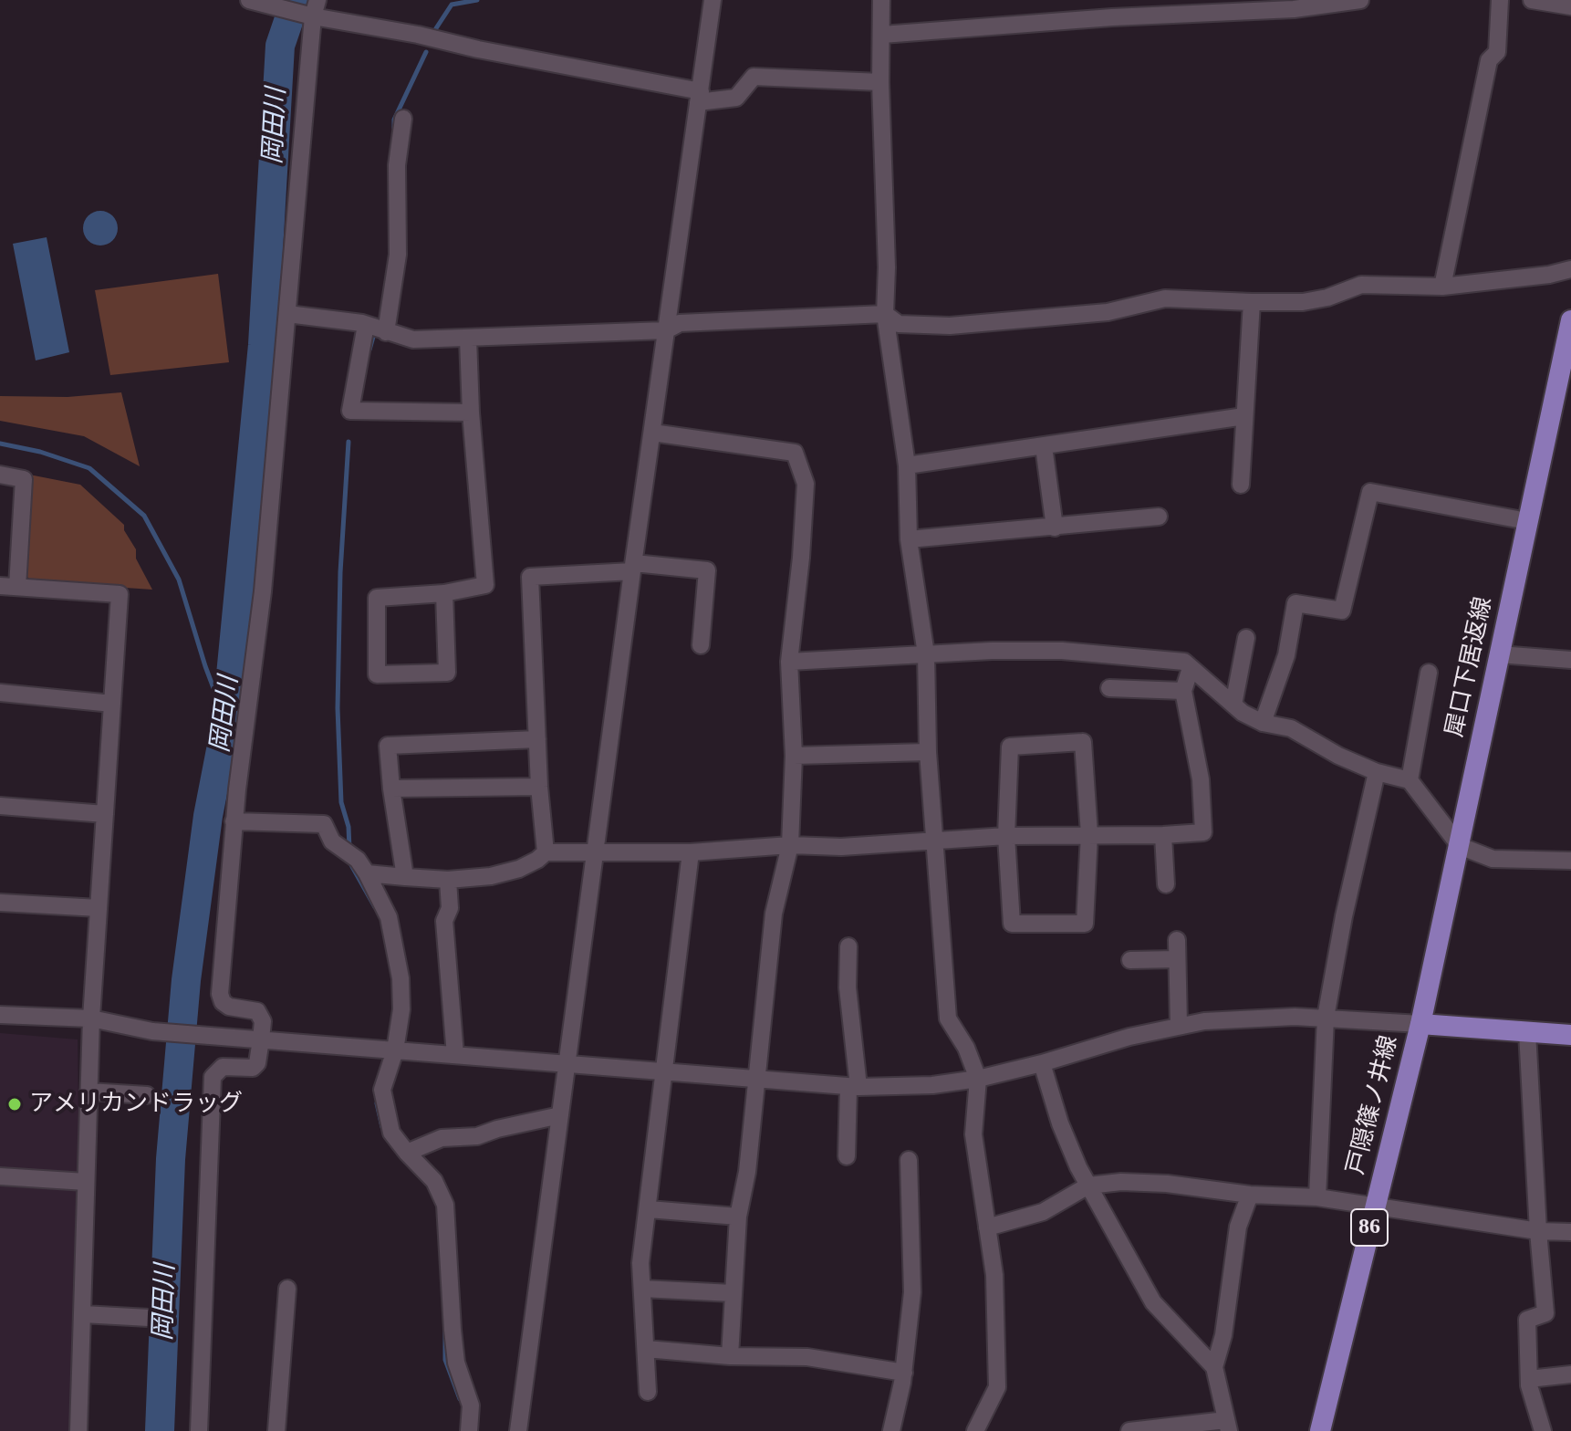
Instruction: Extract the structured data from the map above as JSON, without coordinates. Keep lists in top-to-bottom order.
{
  "streets": {
    "main road": ["犀口下居返線", "戸隠篠ノ井線", "86"]
  },
  "crossings": [
    ["犀口下居返線", "戸隠篠ノ井線"]
  ],
  "water": ["岡田川"],
  "places": ["アメリカンドラッグ"]
}
